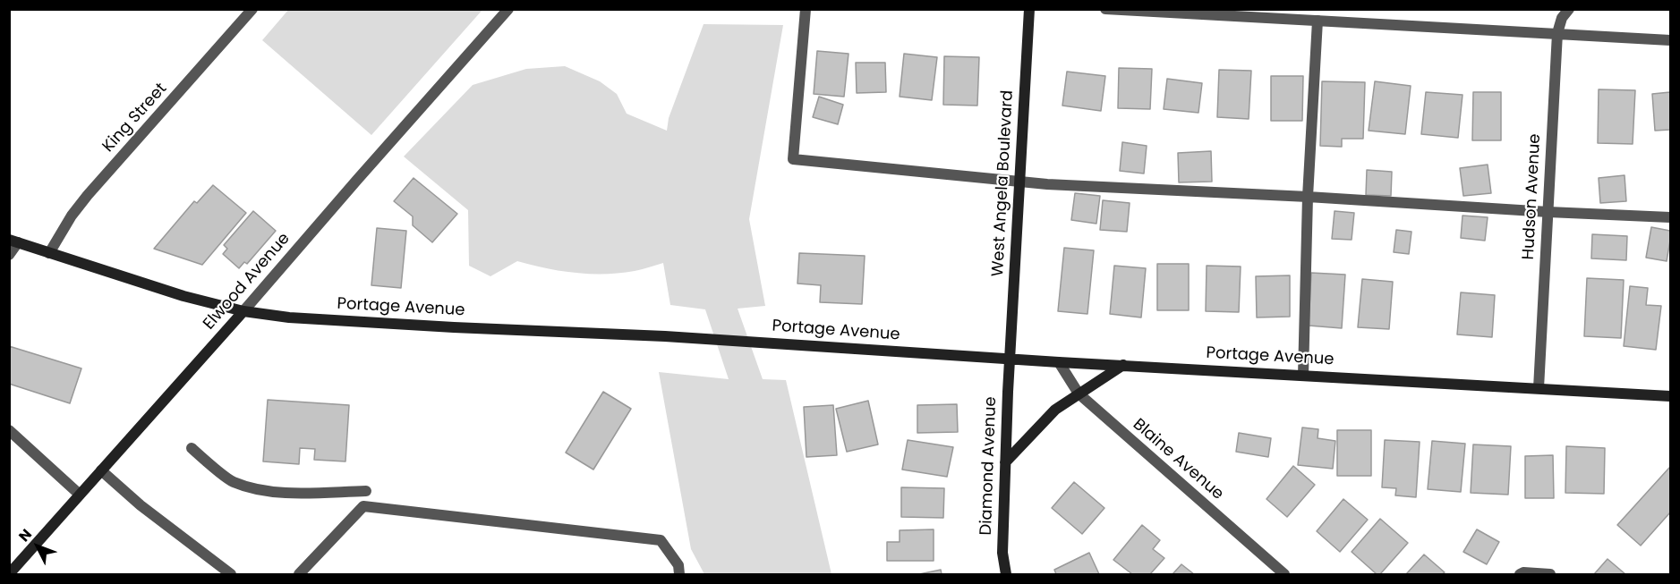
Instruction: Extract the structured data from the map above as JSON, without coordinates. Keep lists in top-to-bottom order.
{
  "streets": {
    "main road": [
      "West Angela Boulevard",
      "Elwood Avenue",
      "Portage Avenue",
      "Diamond Avenue"
    ],
    "street": ["King Street", "Hudson Avenue", "Blaine Avenue"]
  },
  "crossings": [
    ["King Street", "Portage Avenue"],
    ["West Angela Boulevard", "Portage Avenue"],
    ["West Angela Boulevard", "Diamond Avenue"],
    ["Hudson Avenue", "Portage Avenue"],
    ["Elwood Avenue", "Portage Avenue"],
    ["Portage Avenue", "Blaine Avenue"],
    ["Portage Avenue", "Diamond Avenue"]
  ],
  "north": "top left"
}
